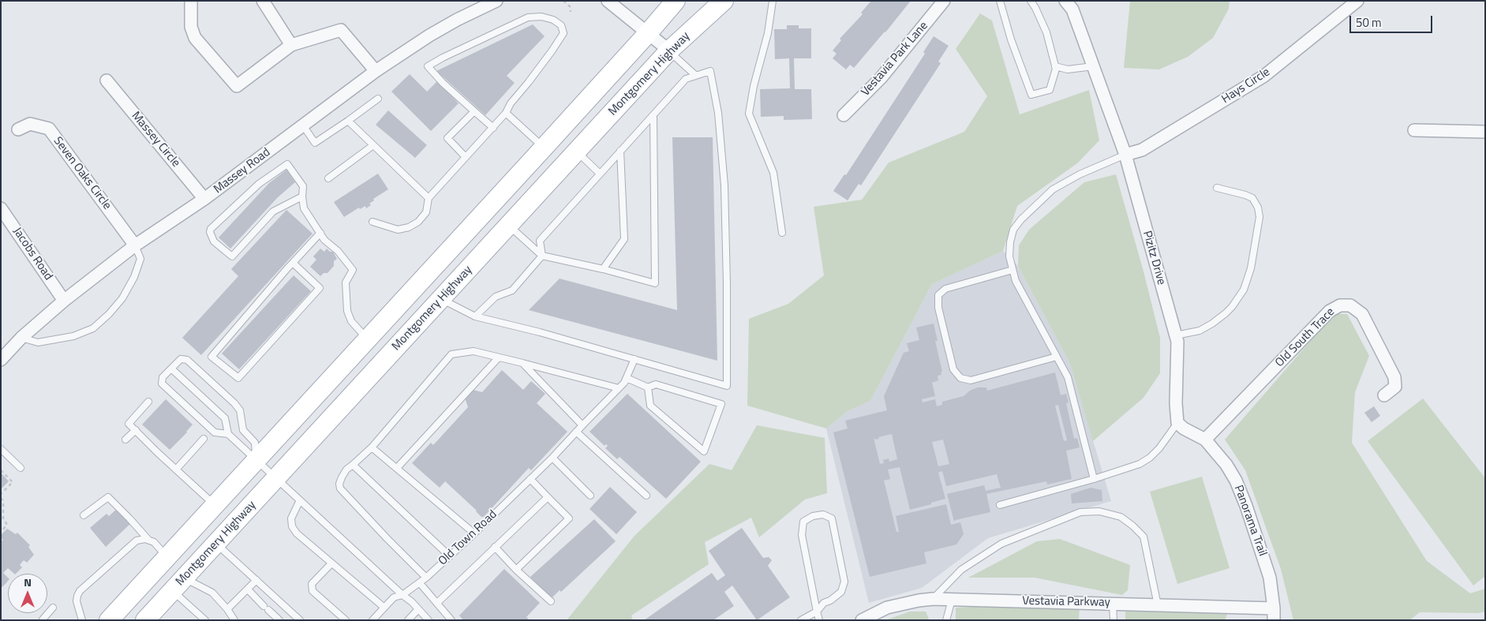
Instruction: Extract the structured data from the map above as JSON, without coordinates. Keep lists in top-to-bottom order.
{
  "streets": {
    "main road": ["Montgomery Highway"],
    "street": [
      "Vestavia Park Lane",
      "Hays Circle",
      "Massey Circle",
      "Massey Road",
      "Seven Oaks Circle",
      "Jacobs Road",
      "Pizitz Drive",
      "Old South Trace",
      "Panorama Trail",
      "Vestavia Parkway"
    ],
    "lane": ["Old Town Road"]
  },
  "crossings": [
    ["Hays Circle", "Pizitz Drive"],
    ["Massey Circle", "Massey Road"],
    ["Massey Road", "Seven Oaks Circle"],
    ["Massey Road", "Jacobs Road"],
    ["Pizitz Drive", "Panorama Trail"],
    ["Old South Trace", "Panorama Trail"],
    ["Panorama Trail", "Vestavia Parkway"]
  ],
  "scale_bar": "50 m",
  "north": "top"
}
